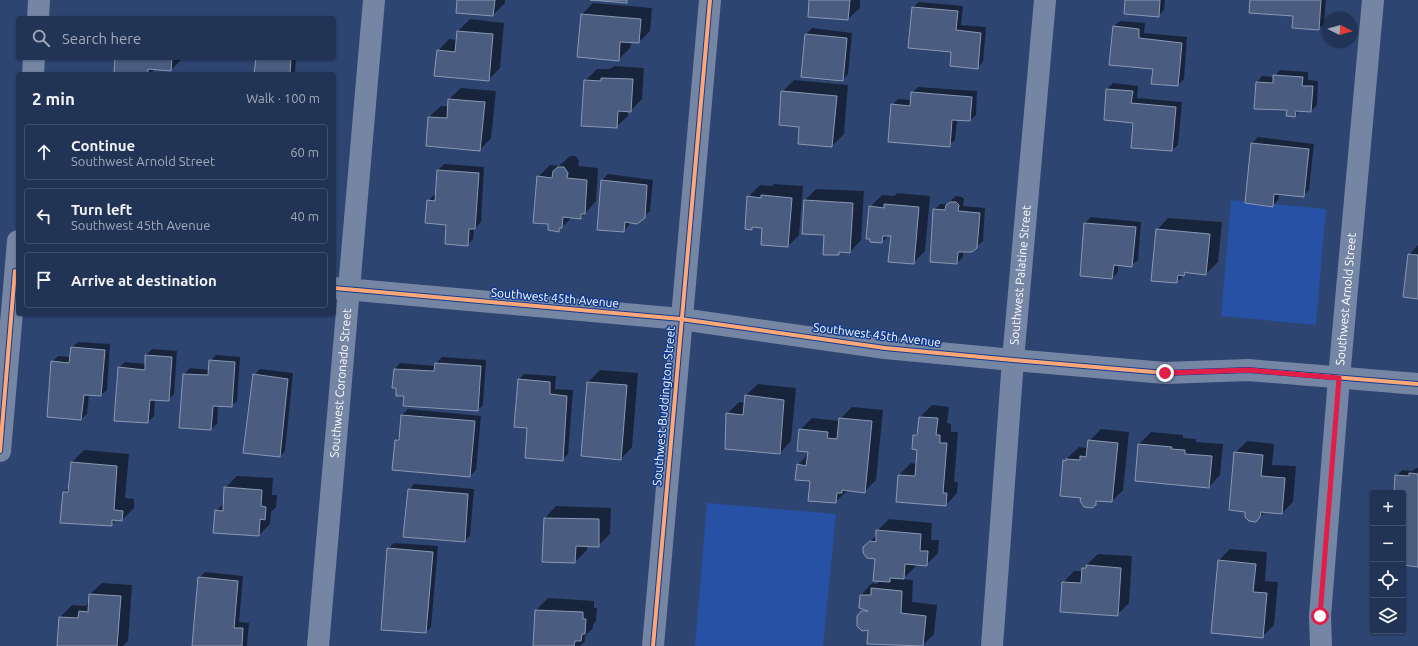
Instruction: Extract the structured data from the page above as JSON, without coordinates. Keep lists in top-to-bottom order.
{
  "streets": {
    "street": [
      "Southwest Palatine Street",
      "Southwest 45th Avenue",
      "Southwest Arnold Street",
      "Southwest Coronado Street",
      "Southwest Buddington Street"
    ]
  },
  "crossings": [
    ["Southwest Palatine Street", "Southwest 45th Avenue"],
    ["Southwest 45th Avenue", "Southwest Arnold Street"],
    ["Southwest 45th Avenue", "Southwest Coronado Street"],
    ["Southwest 45th Avenue", "Southwest Buddington Street"]
  ],
  "north": "right",
  "page": {
    "search": "Search here",
    "heading": ["2 min", "Walk · 100 m"],
    "list": [
      ["Continue", "Southwest Arnold Street", "60 m"],
      ["Turn left", "Southwest 45th Avenue", "40 m"],
      "Arrive at destination"
    ],
    "map_buttons": ["+", "−"]
  }
}
